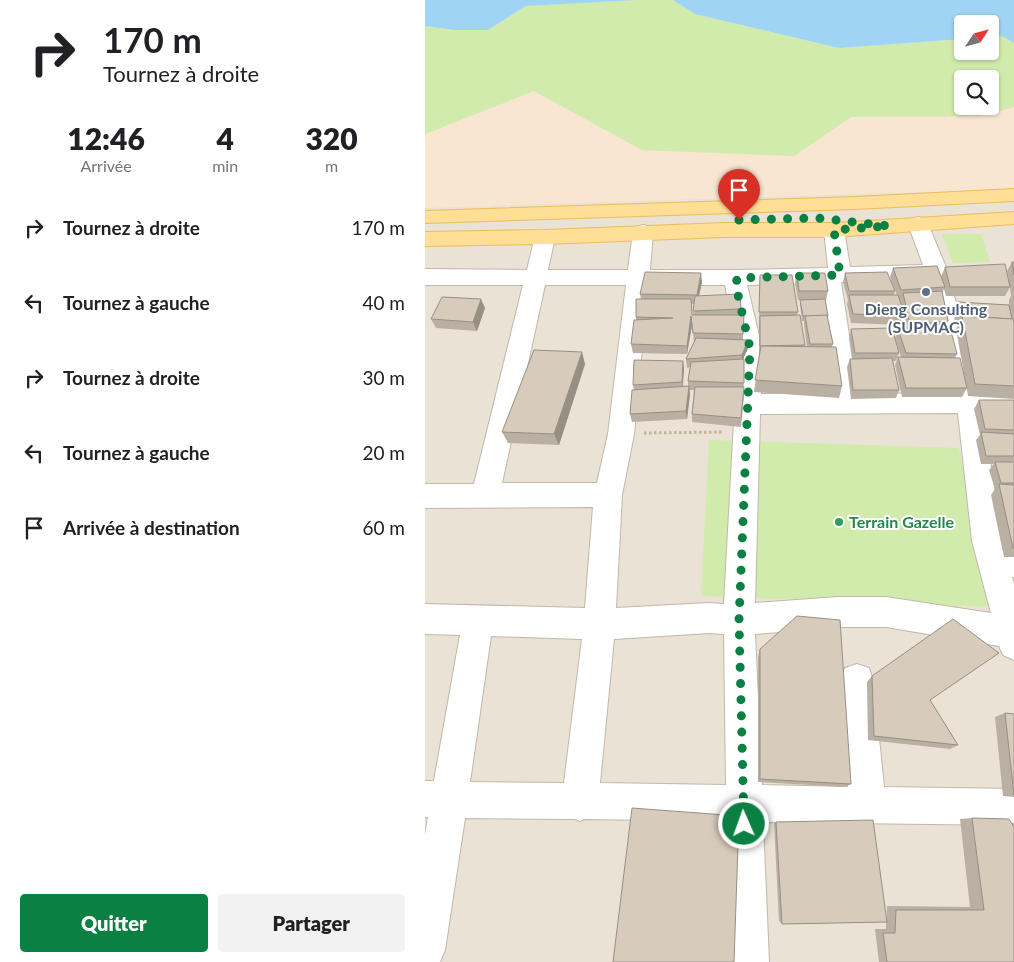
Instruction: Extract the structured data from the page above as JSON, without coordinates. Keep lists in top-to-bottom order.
{
  "places": ["Dieng Consulting (SUPMAC)", "Terrain Gazelle"],
  "north": "top right",
  "page": {
    "turn": ["170 m", "Tournez à droite"],
    "eta": [
      "12:46",
      "Arrivée",
      "4",
      "min",
      "320",
      "m"
    ],
    "list": [
      {
        "name": "Tournez à droite",
        "value": "170 m"
      },
      {
        "name": "Tournez à gauche",
        "value": "40 m"
      },
      {
        "name": "Tournez à droite",
        "value": "30 m"
      },
      {
        "name": "Tournez à gauche",
        "value": "20 m"
      },
      {
        "name": "Arrivée à destination",
        "value": "60 m"
      }
    ],
    "buttons": ["Quitter", "Partager"]
  }
}
